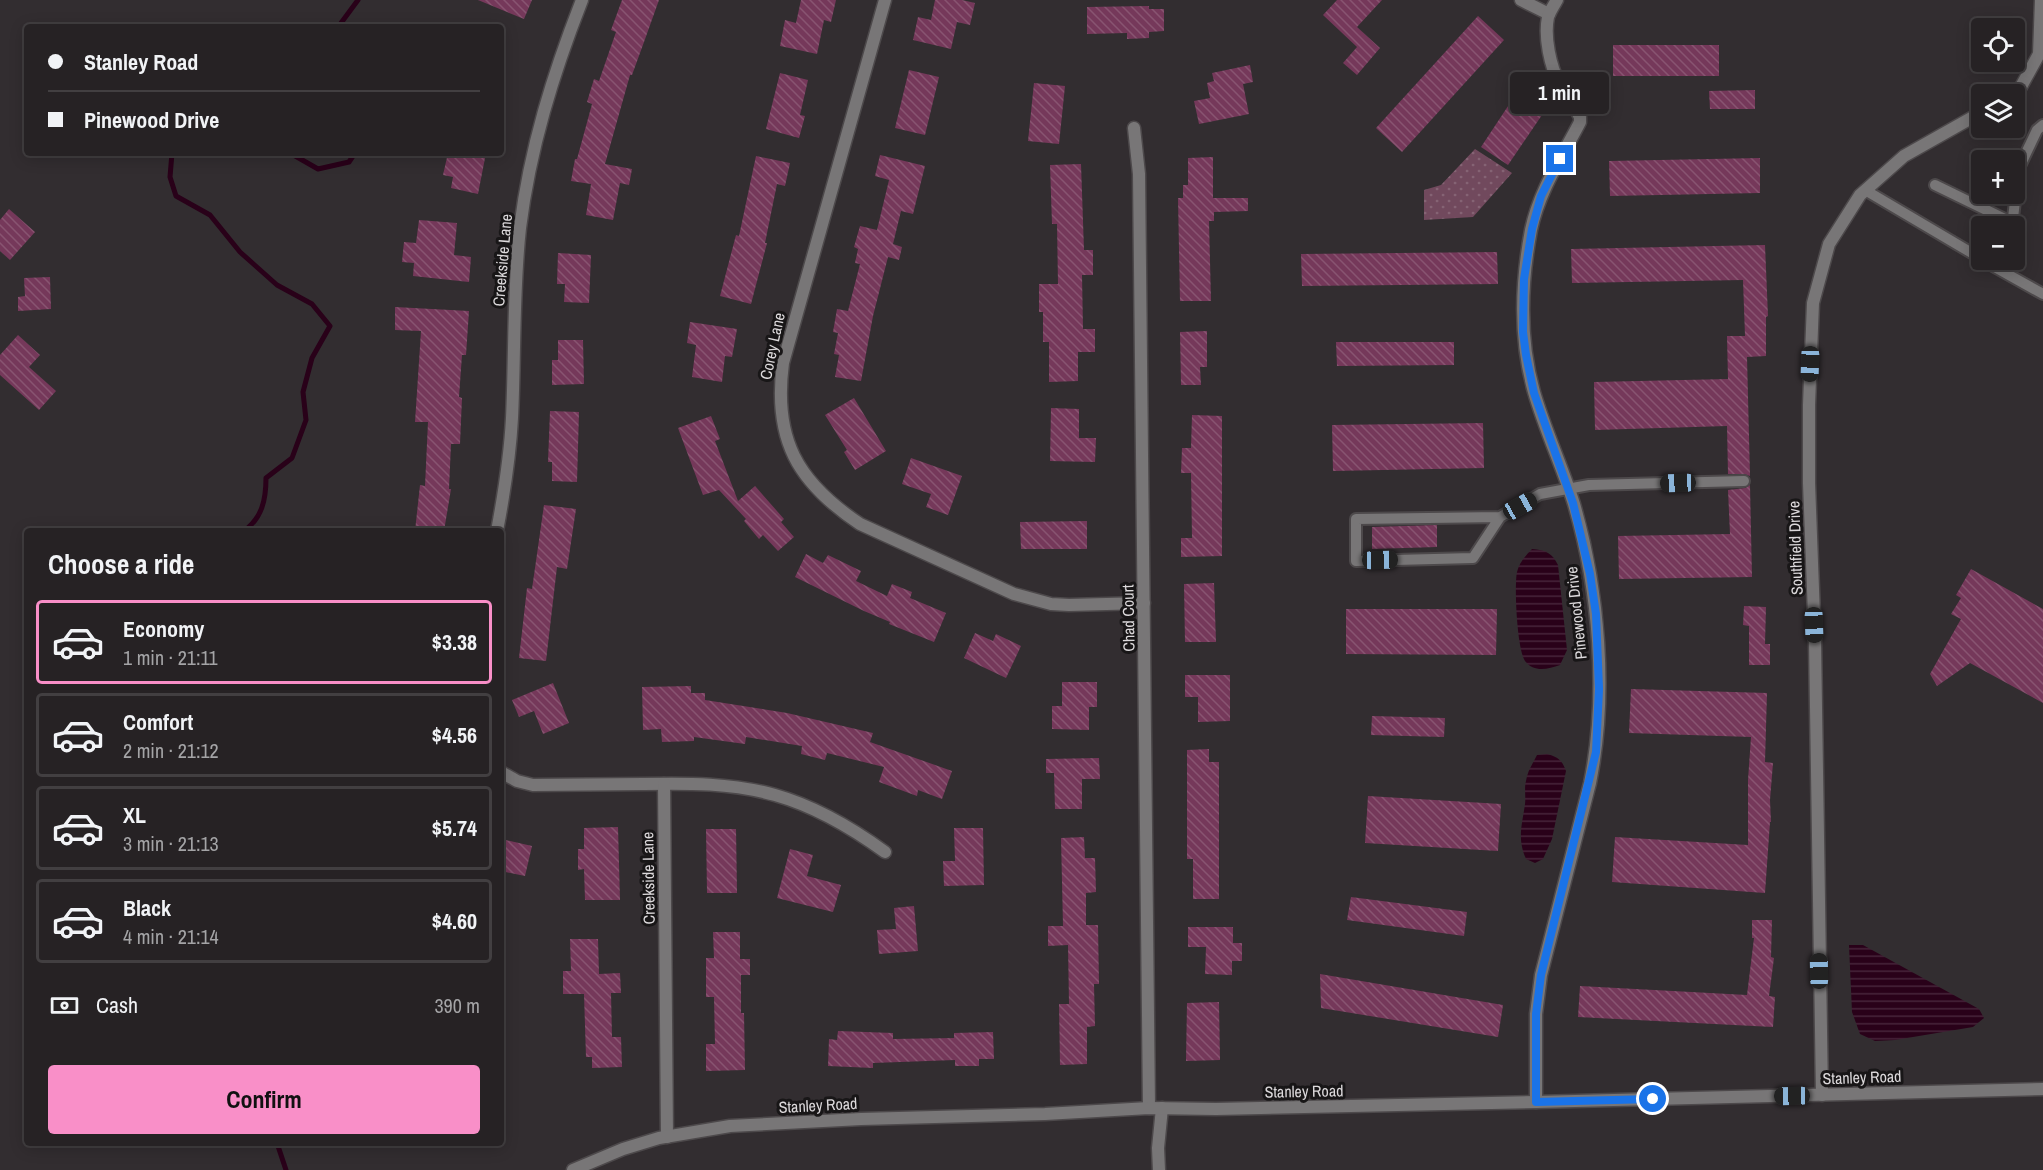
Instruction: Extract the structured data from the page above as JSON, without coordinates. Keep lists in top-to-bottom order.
{
  "streets": {
    "street": [
      "Creekside Lane",
      "Corey Lane",
      "Southfield Drive",
      "Pinewood Drive",
      "Chad Court",
      "Stanley Road"
    ]
  },
  "crossings": [
    ["Creekside Lane", "Stanley Road"],
    ["Corey Lane", "Chad Court"],
    ["Southfield Drive", "Stanley Road"],
    ["Pinewood Drive", "Stanley Road"],
    ["Chad Court", "Stanley Road"]
  ],
  "page": {
    "map_buttons": ["+", "−"],
    "banner": ["Stanley Road", "Pinewood Drive"],
    "bubble": "1 min",
    "heading": "Choose a ride",
    "list": [
      {
        "name": "Economy",
        "note": "1 min · 21:11",
        "value": "$3.38"
      },
      {
        "name": "Comfort",
        "note": "2 min · 21:12",
        "value": "$4.56"
      },
      {
        "name": "XL",
        "note": "3 min · 21:13",
        "value": "$5.74"
      },
      {
        "name": "Black",
        "note": "4 min · 21:14",
        "value": "$4.60"
      }
    ],
    "pay": ["Cash", "390 m"],
    "buttons": "Confirm"
  }
}
